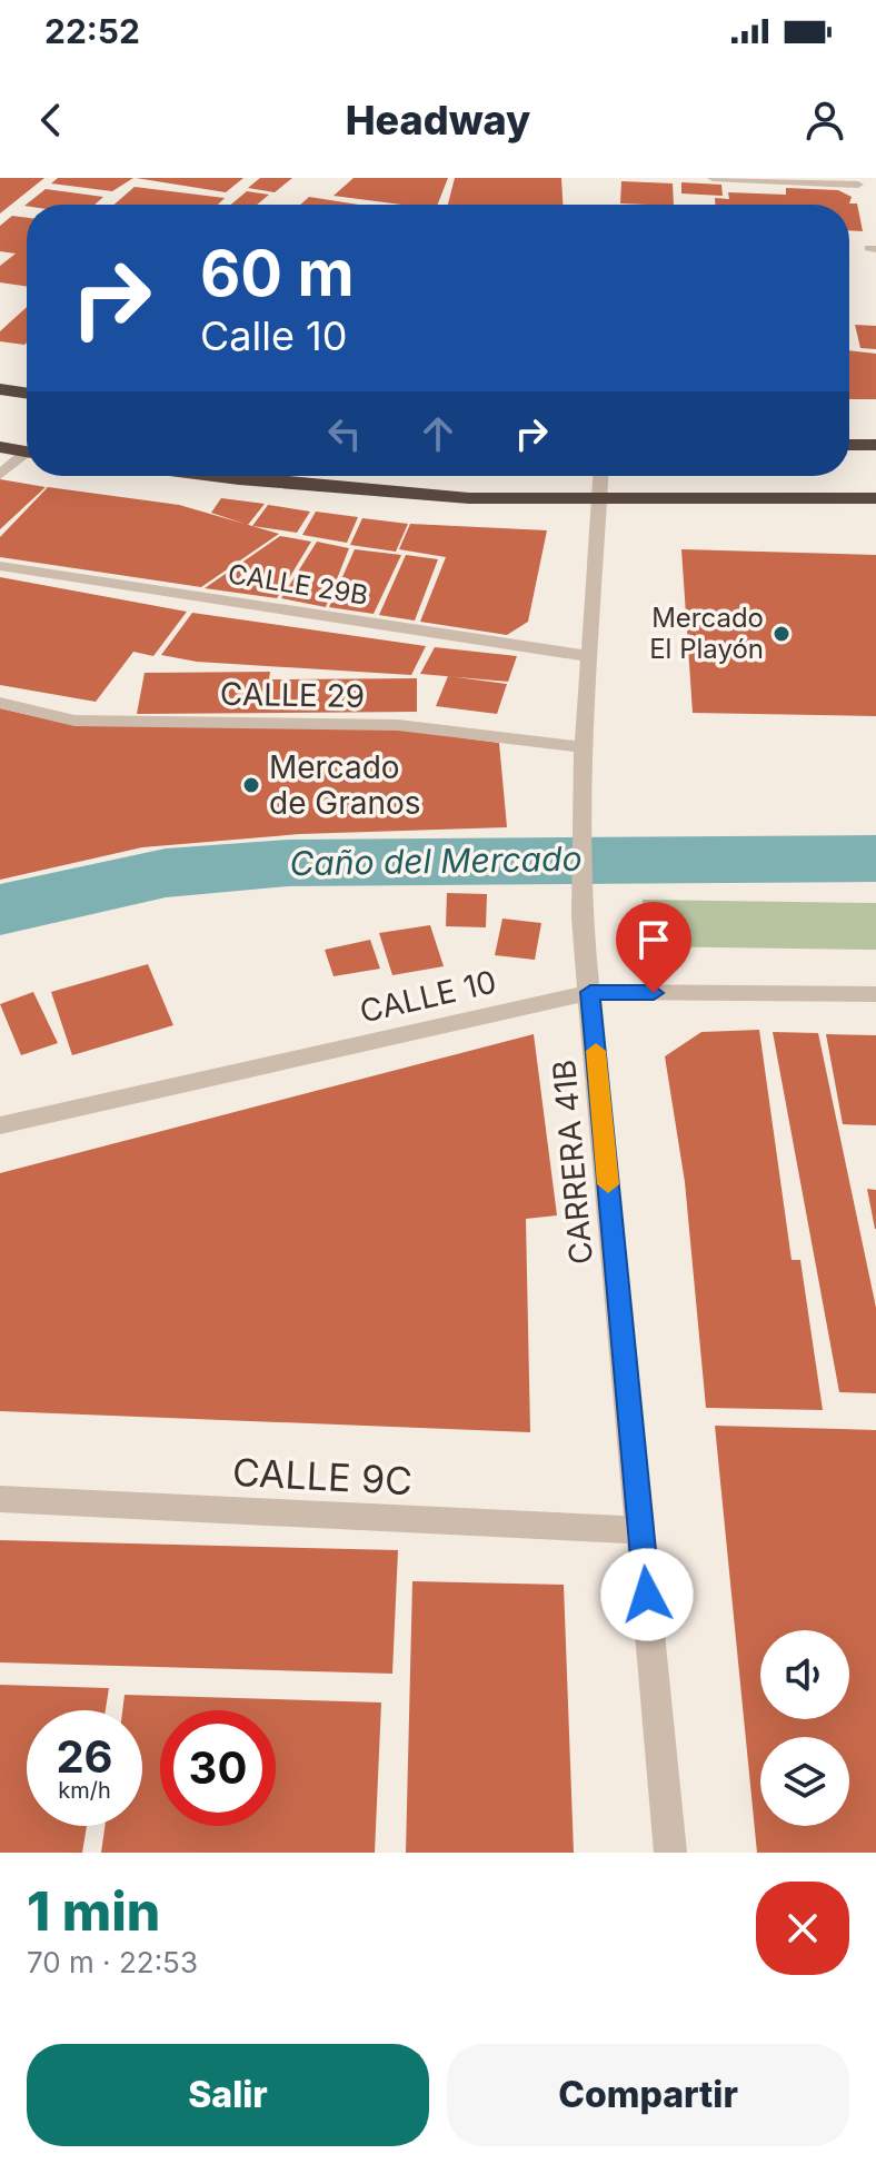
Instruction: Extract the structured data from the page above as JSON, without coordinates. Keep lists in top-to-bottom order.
{
  "streets": {
    "street": [
      "CALLE 29B",
      "CALLE 29",
      "CALLE 10",
      "CARRERA 41B",
      "CALLE 9C"
    ]
  },
  "crossings": [
    ["CALLE 29B", "CARRERA 41B"],
    ["CALLE 29", "CARRERA 41B"],
    ["CALLE 10", "CARRERA 41B"],
    ["CARRERA 41B", "CALLE 9C"]
  ],
  "water": ["Caño del Mercado"],
  "places": ["Mercado El Playón", "Mercado de Granos"],
  "page": {
    "status": "22:52",
    "header": "Headway",
    "turn": ["60 m", "Calle 10"],
    "speed": "26 km/h",
    "limit": "30",
    "heading": ["1 min", "70 m · 22:53"],
    "buttons": ["Salir", "Compartir"]
  }
}
